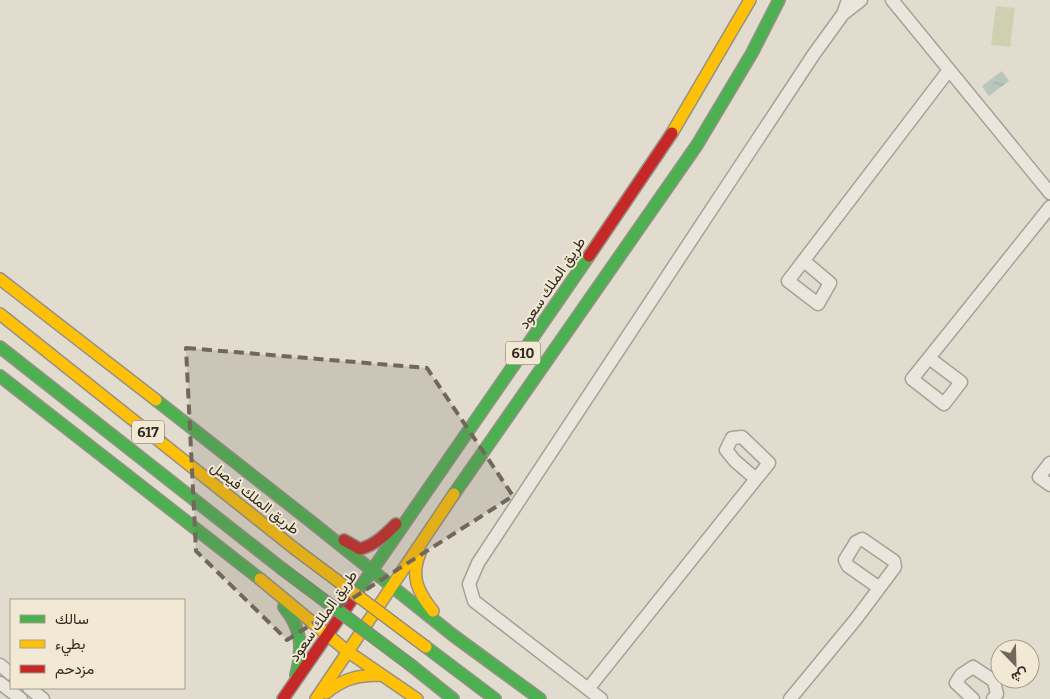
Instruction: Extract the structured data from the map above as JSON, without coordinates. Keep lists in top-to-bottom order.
{
  "streets": {
    "main road": [
      "طريق الملك سعود",
      "610",
      "617",
      "طريق الملك فيصل"
    ]
  },
  "legend": ["سالك", "بطيء", "مزدحم"],
  "north": "bottom right"
}
